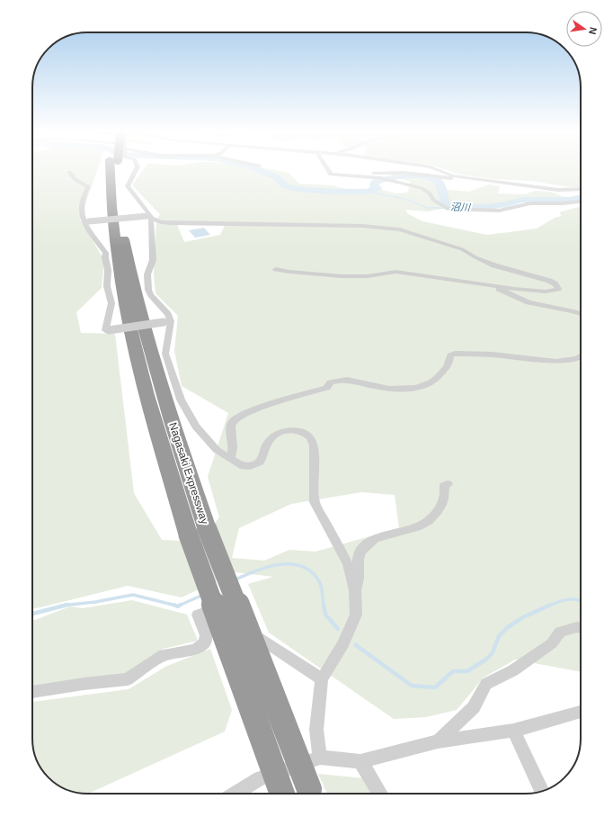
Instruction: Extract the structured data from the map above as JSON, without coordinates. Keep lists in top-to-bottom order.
{
  "streets": {
    "highway": ["Nagasaki Expressway"]
  },
  "water": ["沼川"],
  "north": "right"
}
